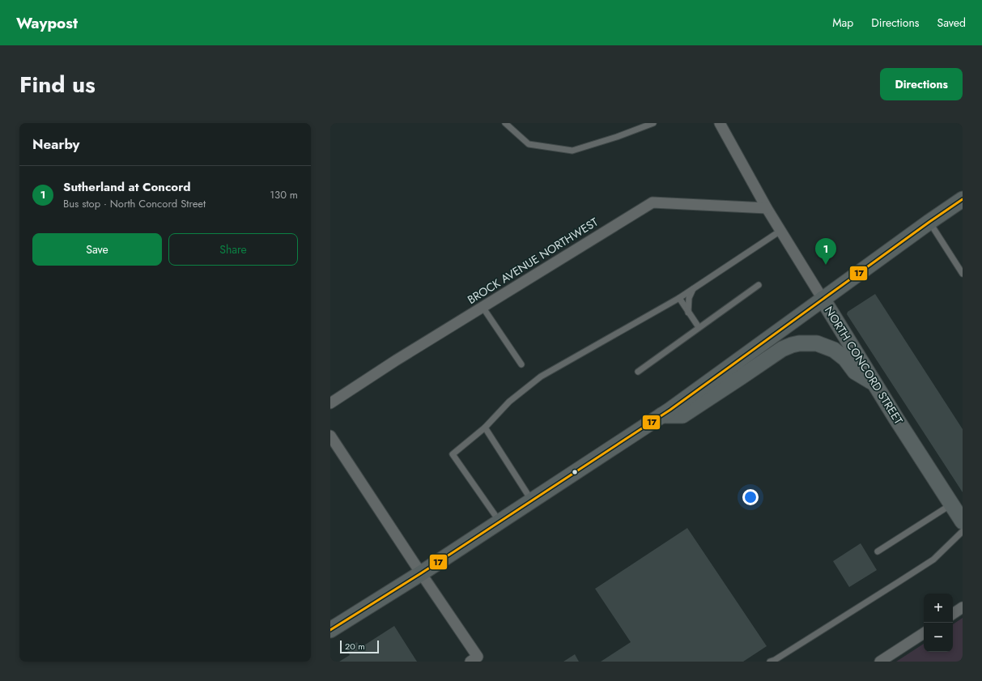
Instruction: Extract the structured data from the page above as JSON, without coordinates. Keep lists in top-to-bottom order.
{
  "streets": {
    "street": ["BROCK AVENUE NORTHWEST", "NORTH CONCORD STREET"]
  },
  "crossings": [
    ["BROCK AVENUE NORTHWEST", "NORTH CONCORD STREET"]
  ],
  "lines": ["transit line 17"],
  "scale_bar": "20 m",
  "page": {
    "header": "Waypost",
    "nav": ["Map", "Directions", "Saved"],
    "title": "Find us",
    "buttons": [
      "Directions",
      ["Save", "Share"]
    ],
    "heading": "Nearby",
    "list": [
      {
        "mark": "1",
        "name": "Sutherland at Concord",
        "note": "Bus stop · North Concord Street",
        "value": "130 m"
      }
    ],
    "pins": "1",
    "map_buttons": ["+", "−"],
    "scale": "20 m"
  }
}
